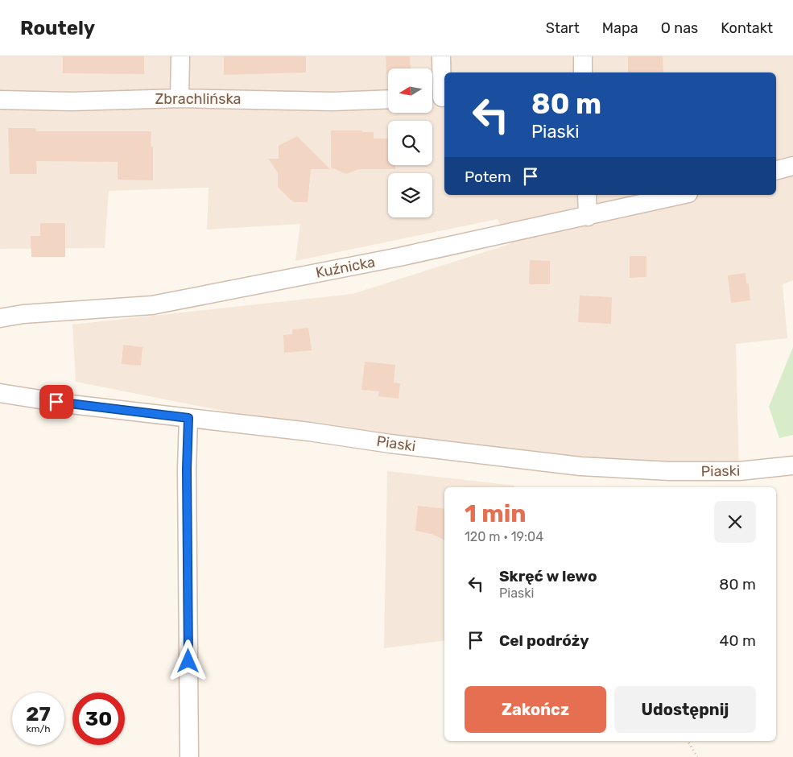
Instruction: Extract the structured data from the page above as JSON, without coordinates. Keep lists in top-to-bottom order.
{
  "streets": {
    "street": ["Zbrachlińska", "Kuźnicka", "Piaski"]
  },
  "north": "left",
  "page": {
    "header": "Routely",
    "nav": [
      "Start",
      "Mapa",
      "O nas",
      "Kontakt"
    ],
    "turn": ["80 m", "Piaski"],
    "then": "Potem",
    "heading": ["1 min", "120 m · 19:04"],
    "list": [
      {
        "name": "Skręć w lewo",
        "note": "Piaski",
        "value": "80 m"
      },
      {
        "name": "Cel podróży",
        "value": "40 m"
      }
    ],
    "buttons": ["Zakończ", "Udostępnij"],
    "speed": "27 km/h",
    "limit": "30"
  }
}
